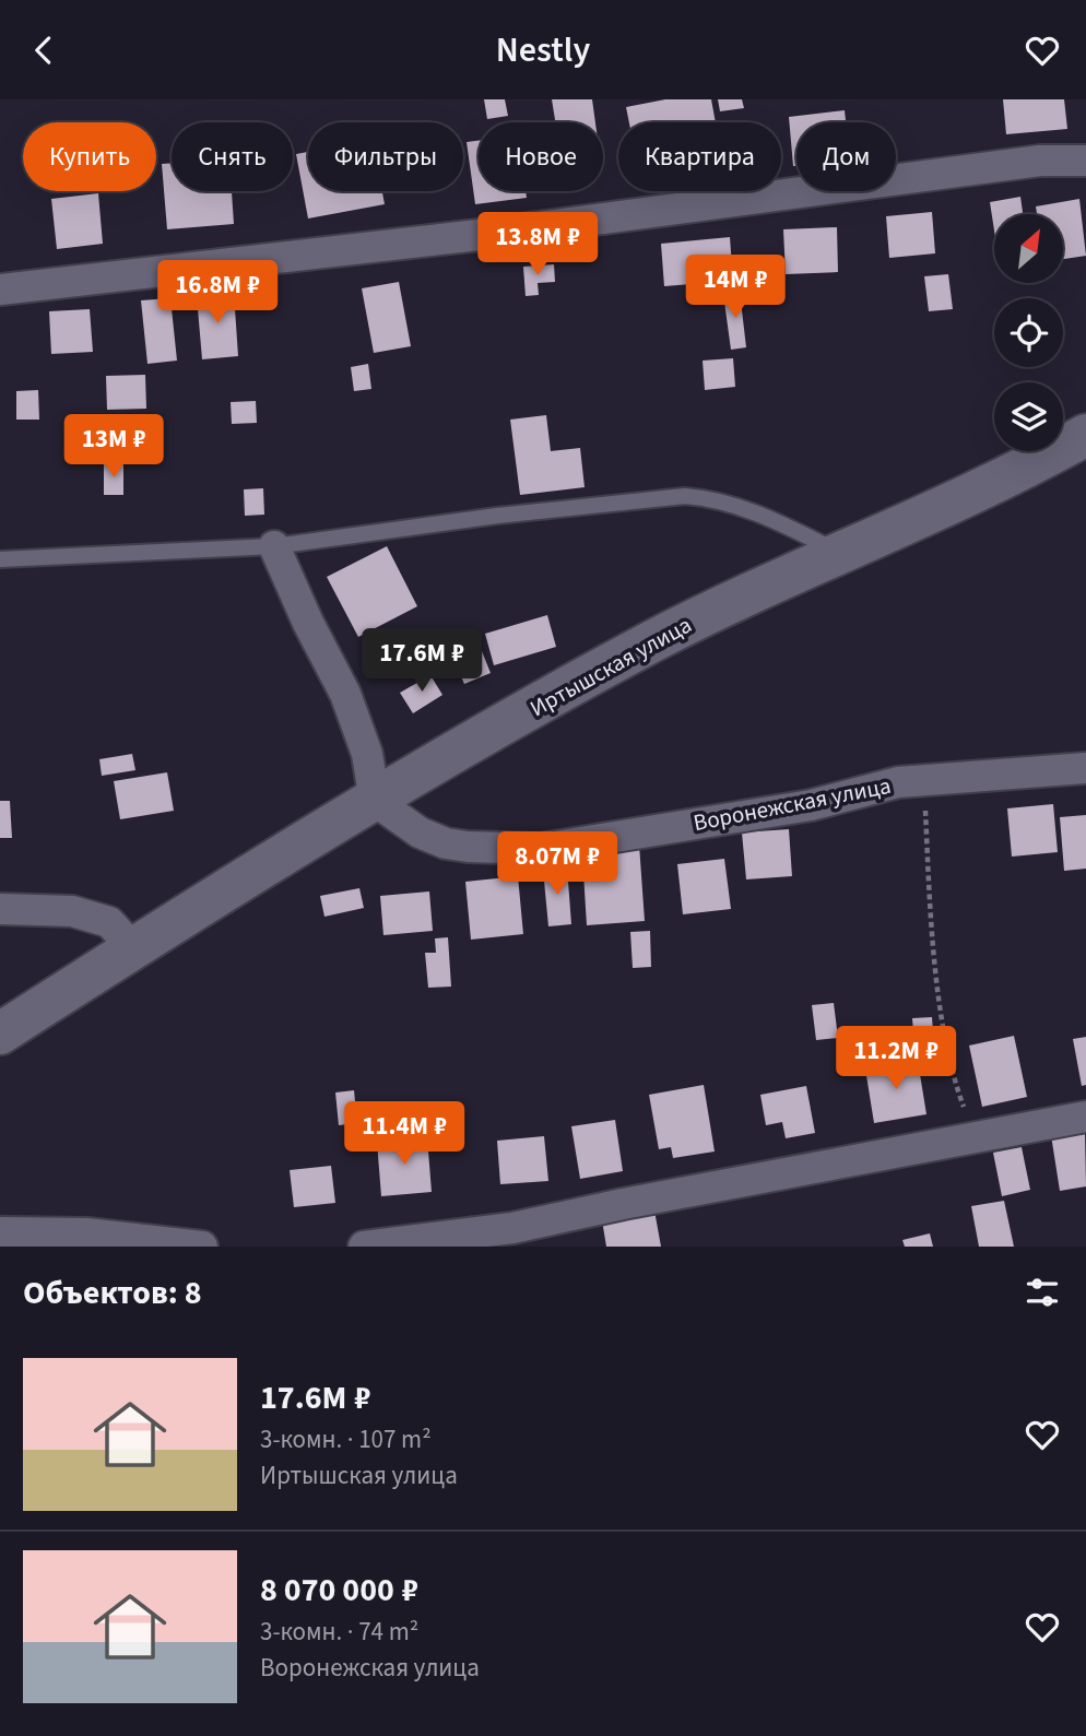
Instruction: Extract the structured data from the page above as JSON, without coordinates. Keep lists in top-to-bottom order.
{
  "streets": {
    "main road": ["Иртышская улица"],
    "street": ["Воронежская улица"]
  },
  "crossings": [
    ["Иртышская улица", "Воронежская улица"]
  ],
  "north": "top right",
  "page": {
    "header": "Nestly",
    "chip": [
      "Купить",
      "Снять",
      "Фильтры",
      "Новое",
      "Квартира",
      "Дом"
    ],
    "price": [
      "13.8M ₽",
      "14M ₽",
      "16.8M ₽",
      "13M ₽",
      "17.6M ₽",
      "8.07M ₽",
      "11.2M ₽",
      "11.4M ₽"
    ],
    "heading": "Объектов: 8",
    "list": [
      {
        "name": "17.6M ₽",
        "note": "3-комн. · 107 m² · Иртышская улица"
      },
      {
        "name": "8 070 000 ₽",
        "note": "3-комн. · 74 m² · Воронежская улица"
      }
    ]
  }
}
